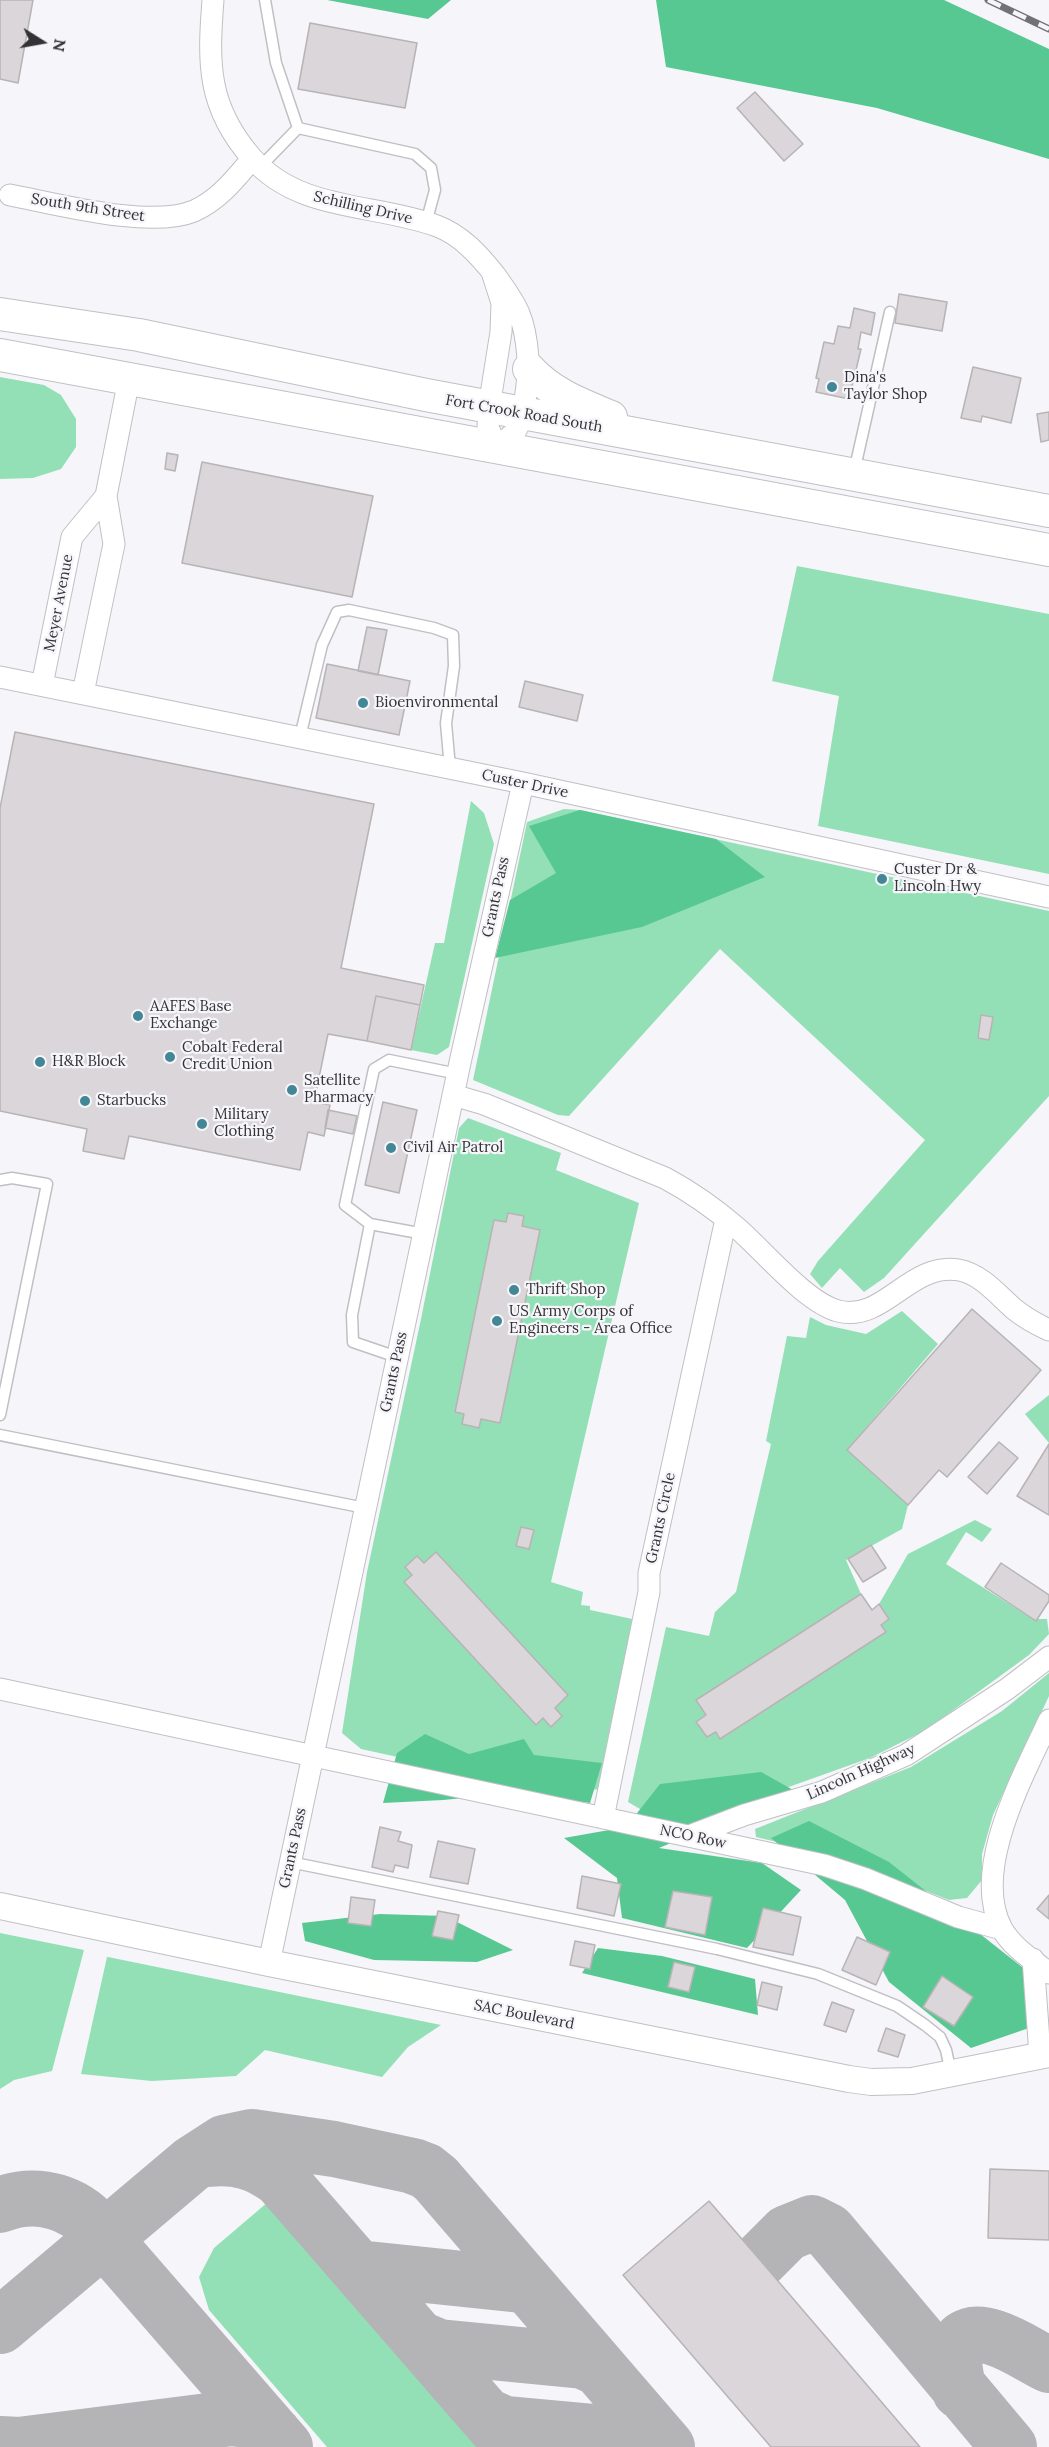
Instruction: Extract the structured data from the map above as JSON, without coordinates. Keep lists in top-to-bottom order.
{
  "streets": {
    "main road": ["Fort Crook Road South"],
    "street": [
      "South 9th Street",
      "Schilling Drive",
      "Meyer Avenue",
      "Custer Drive",
      "Grants Pass",
      "Grants Circle",
      "Lincoln Highway",
      "NCO Row",
      "SAC Boulevard"
    ]
  },
  "crossings": [
    ["South 9th Street", "Schilling Drive"],
    ["Schilling Drive", "Fort Crook Road South"],
    ["Meyer Avenue", "Custer Drive"],
    ["Custer Drive", "Grants Pass"],
    ["Grants Pass", "NCO Row"],
    ["Grants Pass", "SAC Boulevard"],
    ["Grants Circle", "NCO Row"],
    ["Lincoln Highway", "NCO Row"]
  ],
  "places": [
    "Dina's Taylor Shop",
    "Bioenvironmental",
    "Custer Dr & Lincoln Hwy",
    "AAFES Base Exchange",
    "Cobalt Federal Credit Union",
    "H&R Block",
    "Satellite Pharmacy",
    "Starbucks",
    "Military Clothing",
    "Civil Air Patrol",
    "Thrift Shop",
    "US Army Corps of Engineers - Area Office"
  ],
  "north": "right"
}
